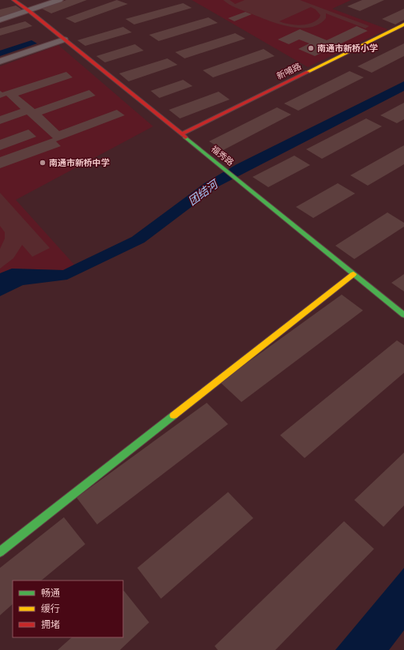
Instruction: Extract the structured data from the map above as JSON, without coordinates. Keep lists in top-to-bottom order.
{
  "streets": {
    "street": ["新哺路", "福秀路"]
  },
  "crossings": [
    ["新哺路", "福秀路"]
  ],
  "water": ["团结河"],
  "places": ["南通市新桥小学", "南通市新桥中学"],
  "legend": ["畅通", "缓行", "拥堵"]
}
